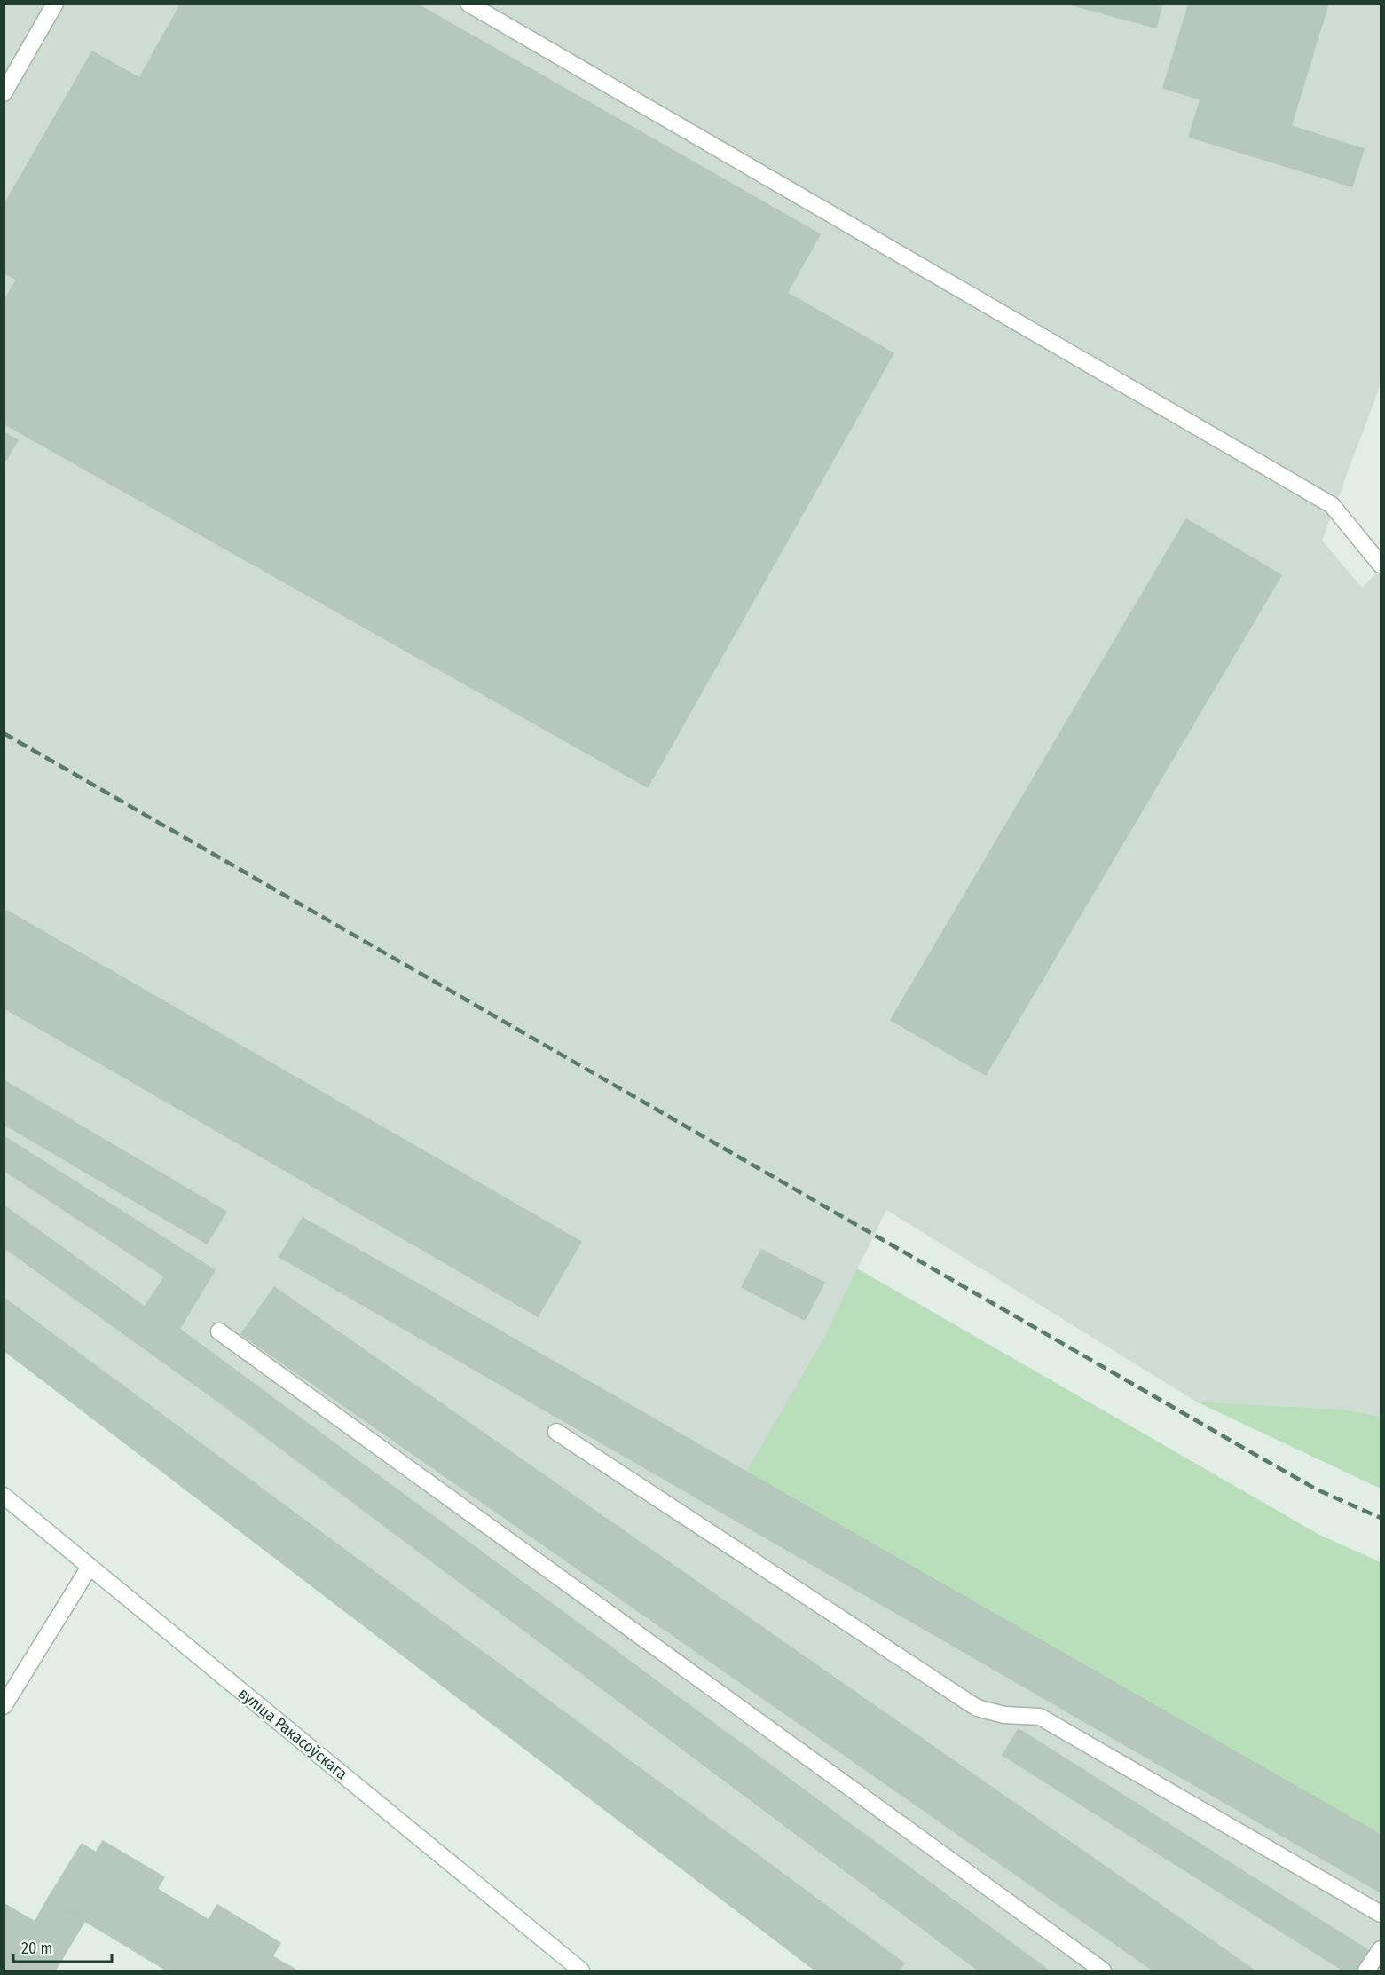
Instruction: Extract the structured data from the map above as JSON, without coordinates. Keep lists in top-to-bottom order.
{
  "streets": {
    "main road": ["вуліца Ракасоўскага"]
  },
  "scale_bar": "20 m"
}
